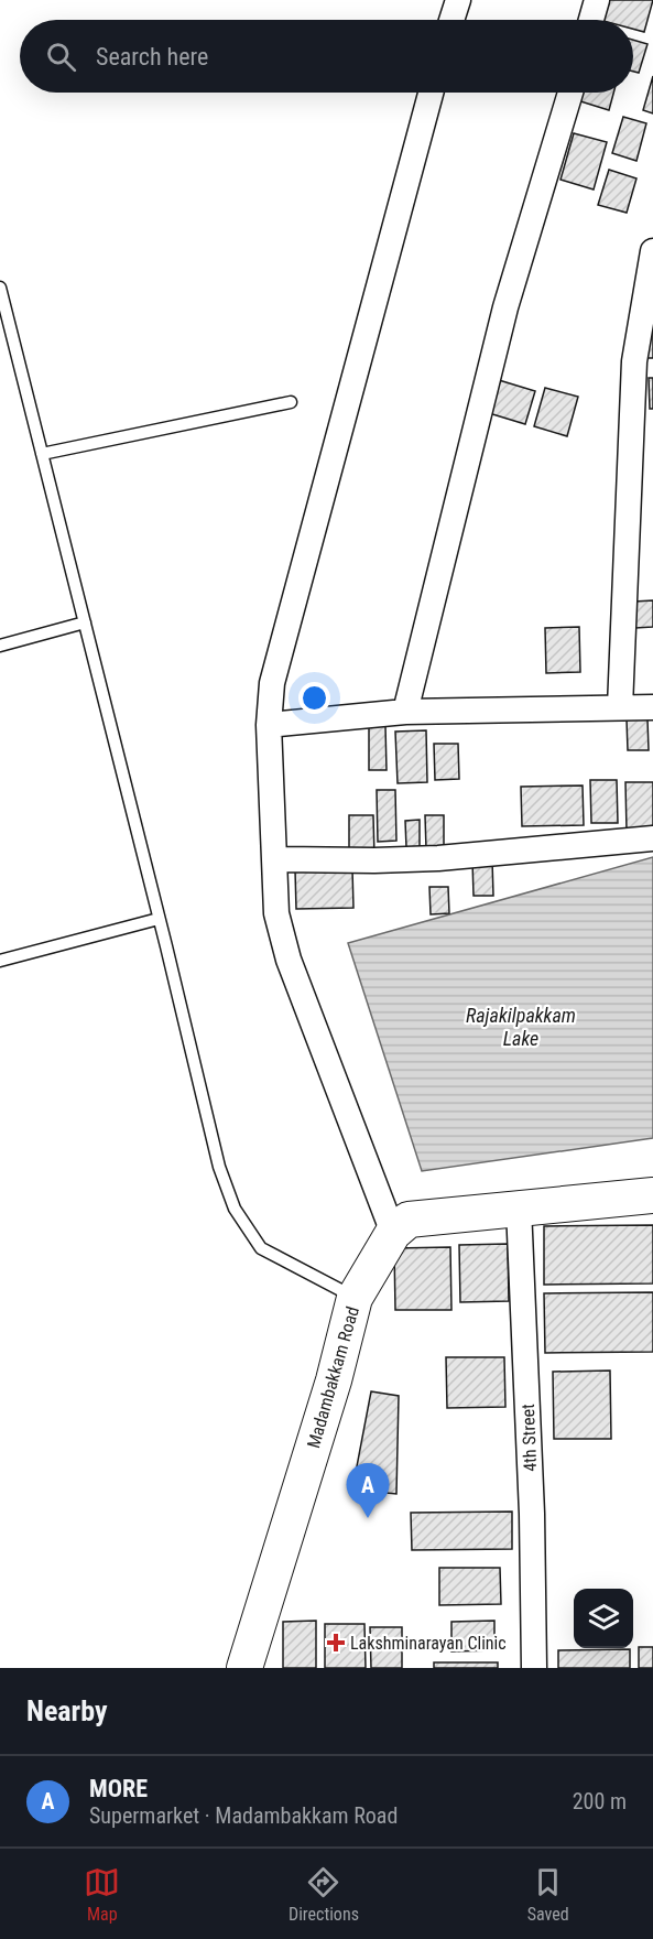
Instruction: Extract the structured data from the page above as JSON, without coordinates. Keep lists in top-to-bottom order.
{
  "streets": {
    "street": ["Madambakkam Road", "4th Street"]
  },
  "water": ["Rajakilpakkam Lake"],
  "places": {
    "health": ["Lakshminarayan Clinic"]
  },
  "page": {
    "search": "Search here",
    "pins": "A",
    "heading": "Nearby",
    "list": [
      {
        "mark": "A",
        "name": "MORE",
        "note": "Supermarket · Madambakkam Road",
        "value": "200 m"
      }
    ],
    "nav": ["Map", "Directions", "Saved"]
  }
}
